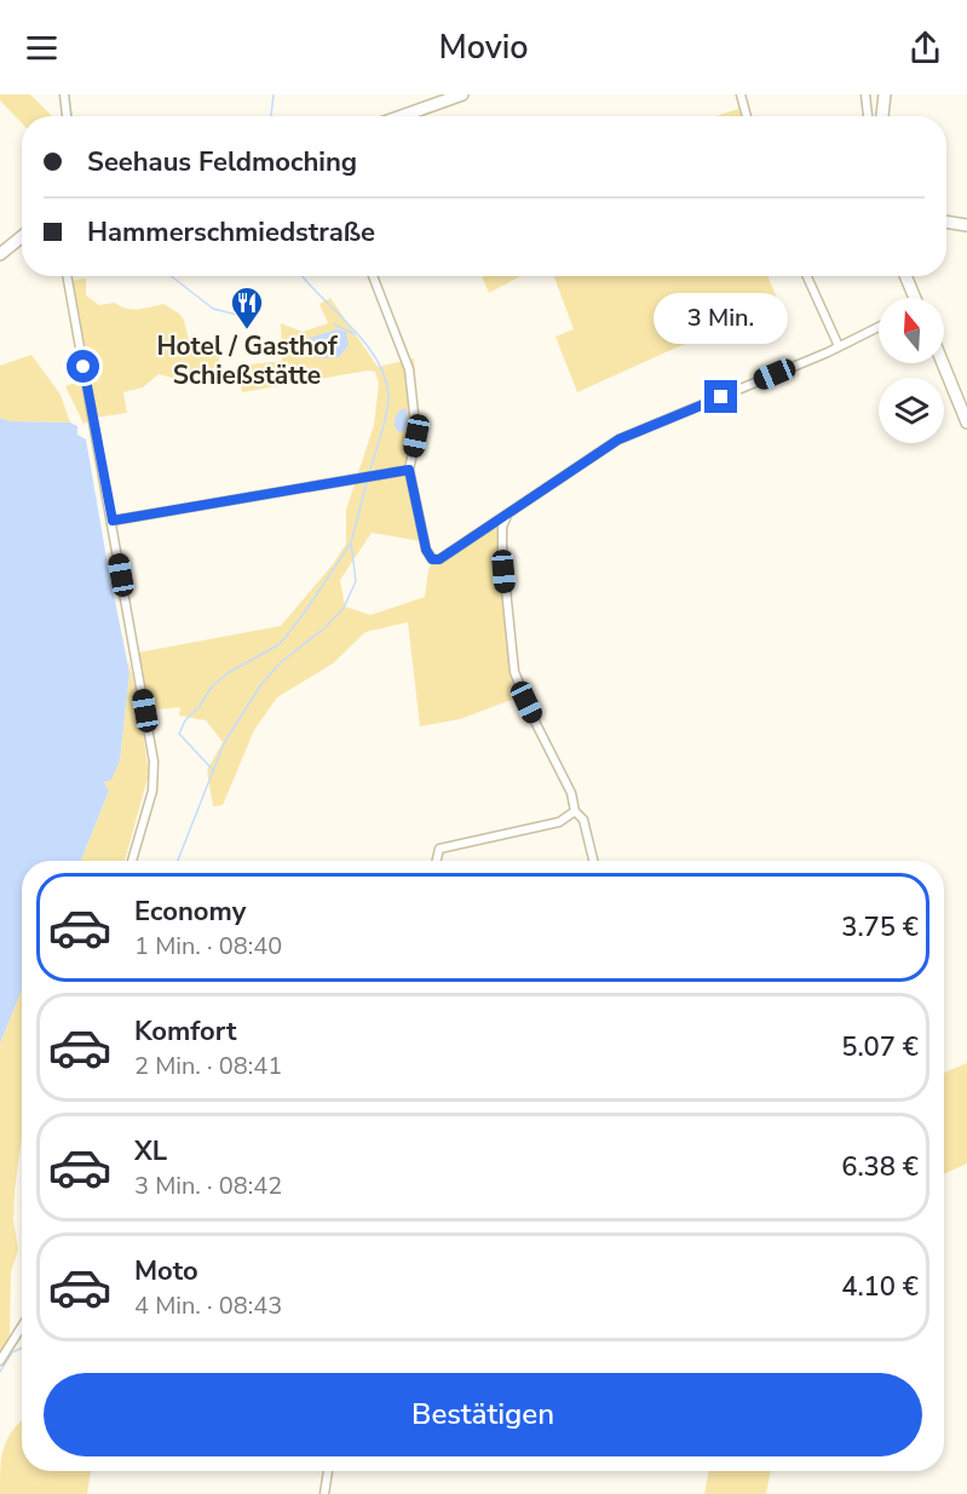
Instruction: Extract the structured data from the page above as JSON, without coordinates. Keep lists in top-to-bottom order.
{
  "places": {
    "restaurant": ["Hotel / Gasthof Schießstätte"]
  },
  "north": "top",
  "page": {
    "header": "Movio",
    "banner": ["Seehaus Feldmoching", "Hammerschmiedstraße"],
    "bubble": "3 Min.",
    "list": [
      {
        "name": "Economy",
        "note": "1 Min. · 08:40",
        "value": "3.75 €"
      },
      {
        "name": "Komfort",
        "note": "2 Min. · 08:41",
        "value": "5.07 €"
      },
      {
        "name": "XL",
        "note": "3 Min. · 08:42",
        "value": "6.38 €"
      },
      {
        "name": "Moto",
        "note": "4 Min. · 08:43",
        "value": "4.10 €"
      }
    ],
    "buttons": "Bestätigen"
  }
}
